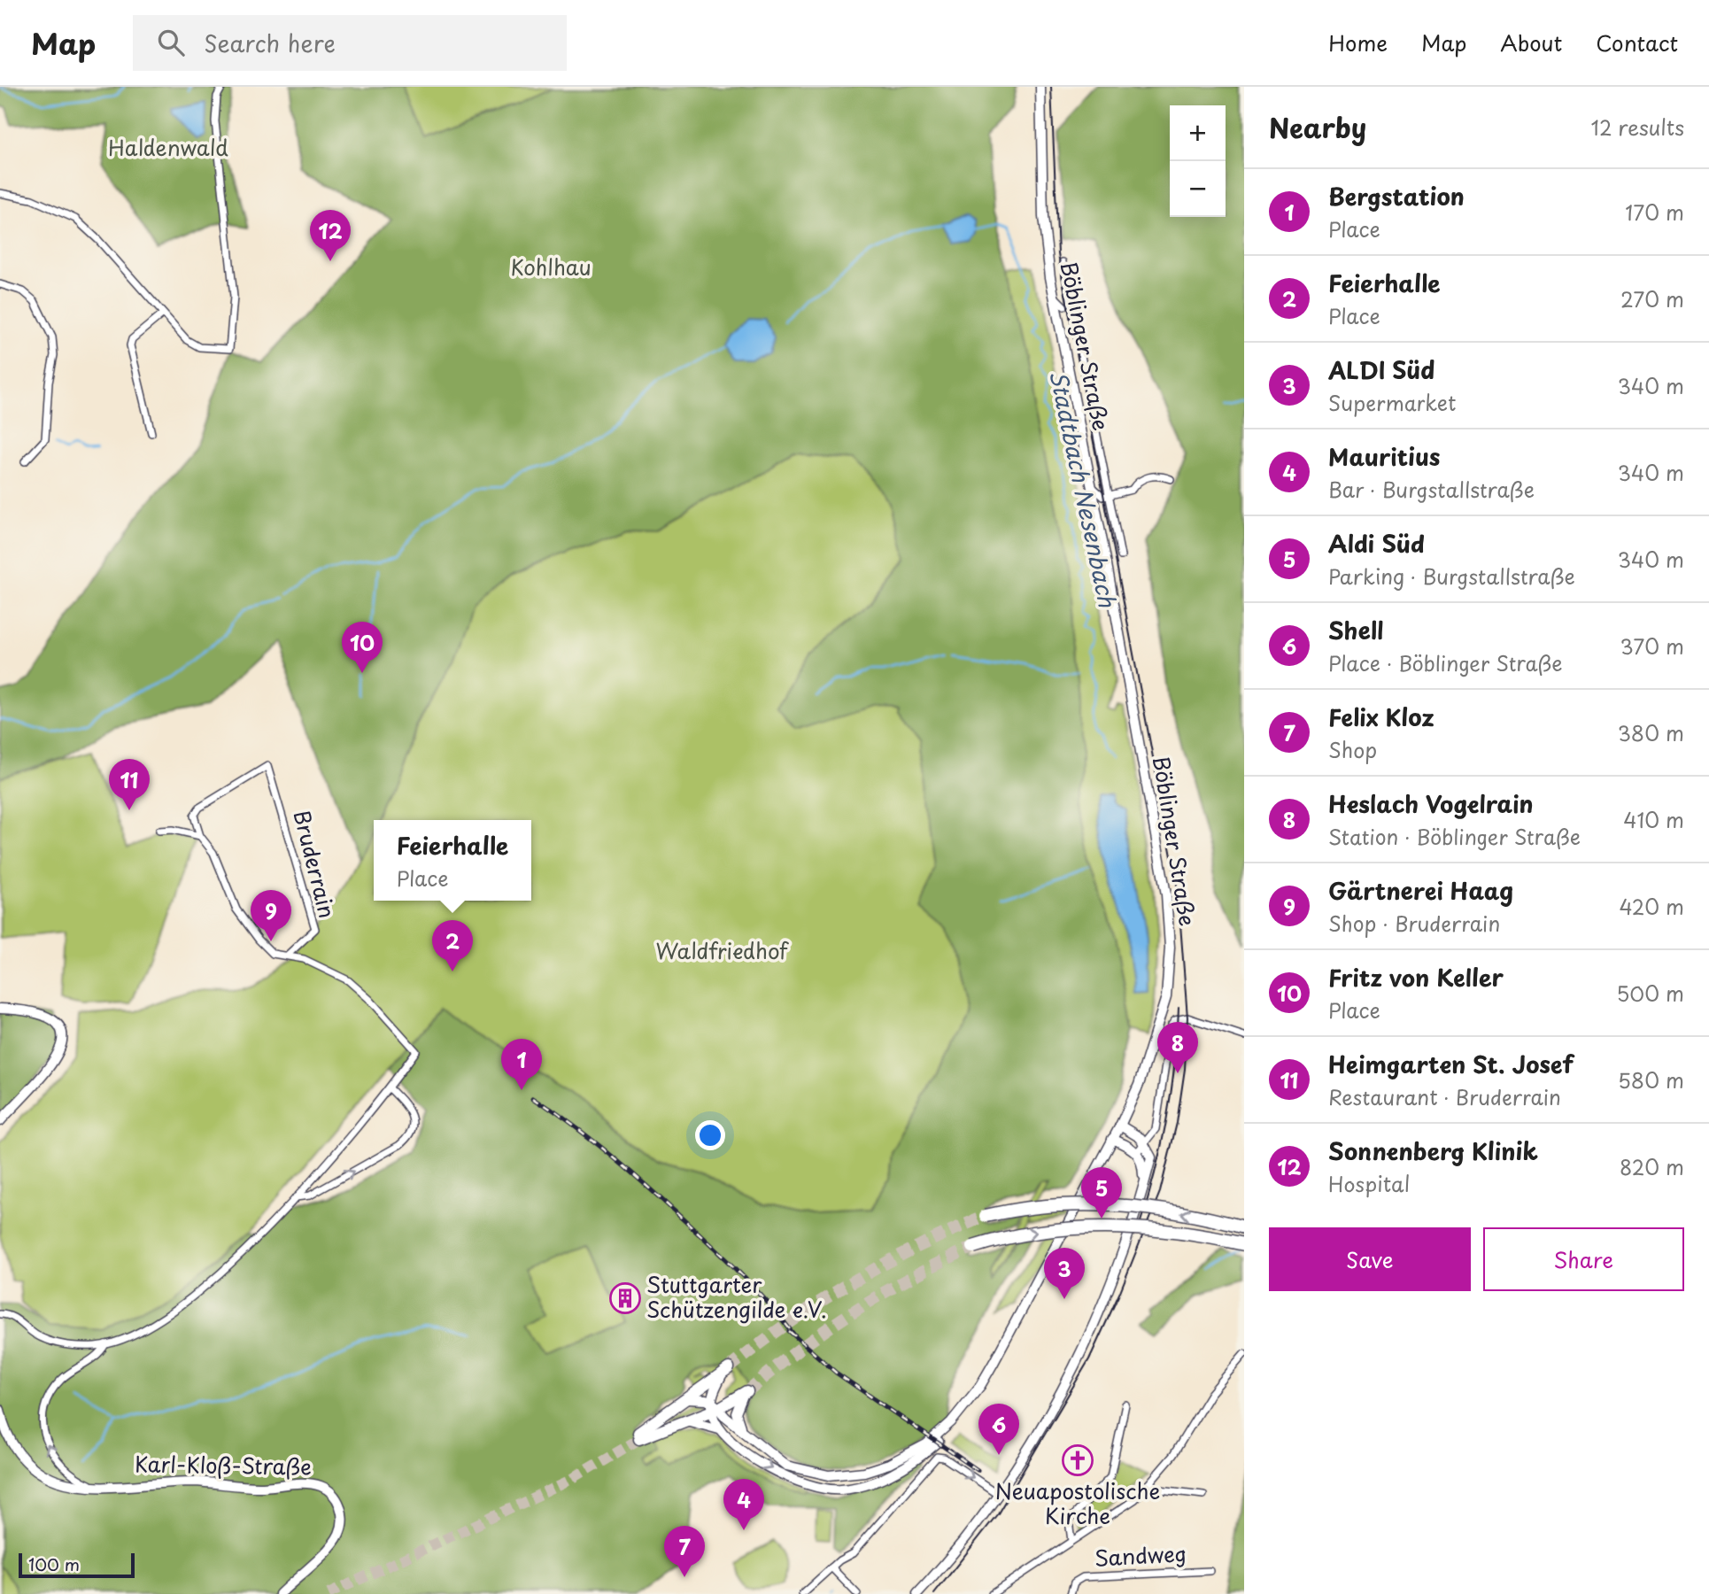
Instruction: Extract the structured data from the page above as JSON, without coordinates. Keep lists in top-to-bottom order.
{
  "streets": {
    "main road": ["Böblinger Straße", "Karl-Kloß-Straße"],
    "street": ["Bruderrain", "Sandweg"]
  },
  "water": ["Stadtbach Nesenbach"],
  "parks": ["Haldenwald", "Kohlhau", "Waldfriedhof"],
  "places": {
    "building": ["Stuttgarter Schützengilde e.V."],
    "church": ["Neuapostolische Kirche"]
  },
  "scale_bar": "100 m",
  "page": {
    "header": "Map",
    "search": "Search here",
    "nav": [
      "Home",
      "Map",
      "About",
      "Contact"
    ],
    "heading": ["Nearby", "12 results"],
    "map_buttons": ["+", "−"],
    "list": [
      {
        "mark": "1",
        "name": "Bergstation",
        "note": "Place",
        "value": "170 m"
      },
      {
        "mark": "2",
        "name": "Feierhalle",
        "note": "Place",
        "value": "270 m"
      },
      {
        "mark": "3",
        "name": "ALDI Süd",
        "note": "Supermarket",
        "value": "340 m"
      },
      {
        "mark": "4",
        "name": "Mauritius",
        "note": "Bar · Burgstallstraße",
        "value": "340 m"
      },
      {
        "mark": "5",
        "name": "Aldi Süd",
        "note": "Parking · Burgstallstraße",
        "value": "340 m"
      },
      {
        "mark": "6",
        "name": "Shell",
        "note": "Place · Böblinger Straße",
        "value": "370 m"
      },
      {
        "mark": "7",
        "name": "Felix Kloz",
        "note": "Shop",
        "value": "380 m"
      },
      {
        "mark": "8",
        "name": "Heslach Vogelrain",
        "note": "Station · Böblinger Straße",
        "value": "410 m"
      },
      {
        "mark": "9",
        "name": "Gärtnerei Haag",
        "note": "Shop · Bruderrain",
        "value": "420 m"
      },
      {
        "mark": "10",
        "name": "Fritz von Keller",
        "note": "Place",
        "value": "500 m"
      },
      {
        "mark": "11",
        "name": "Heimgarten St. Josef",
        "note": "Restaurant · Bruderrain",
        "value": "580 m"
      },
      {
        "mark": "12",
        "name": "Sonnenberg Klinik",
        "note": "Hospital",
        "value": "820 m"
      }
    ],
    "pins": [
      "12",
      "10",
      "11",
      "9",
      "2",
      "8",
      "1",
      "5",
      "3",
      "6",
      "4",
      "7"
    ],
    "popup": ["Feierhalle", "Place"],
    "buttons": ["Save", "Share"],
    "scale": "100 m"
  }
}
